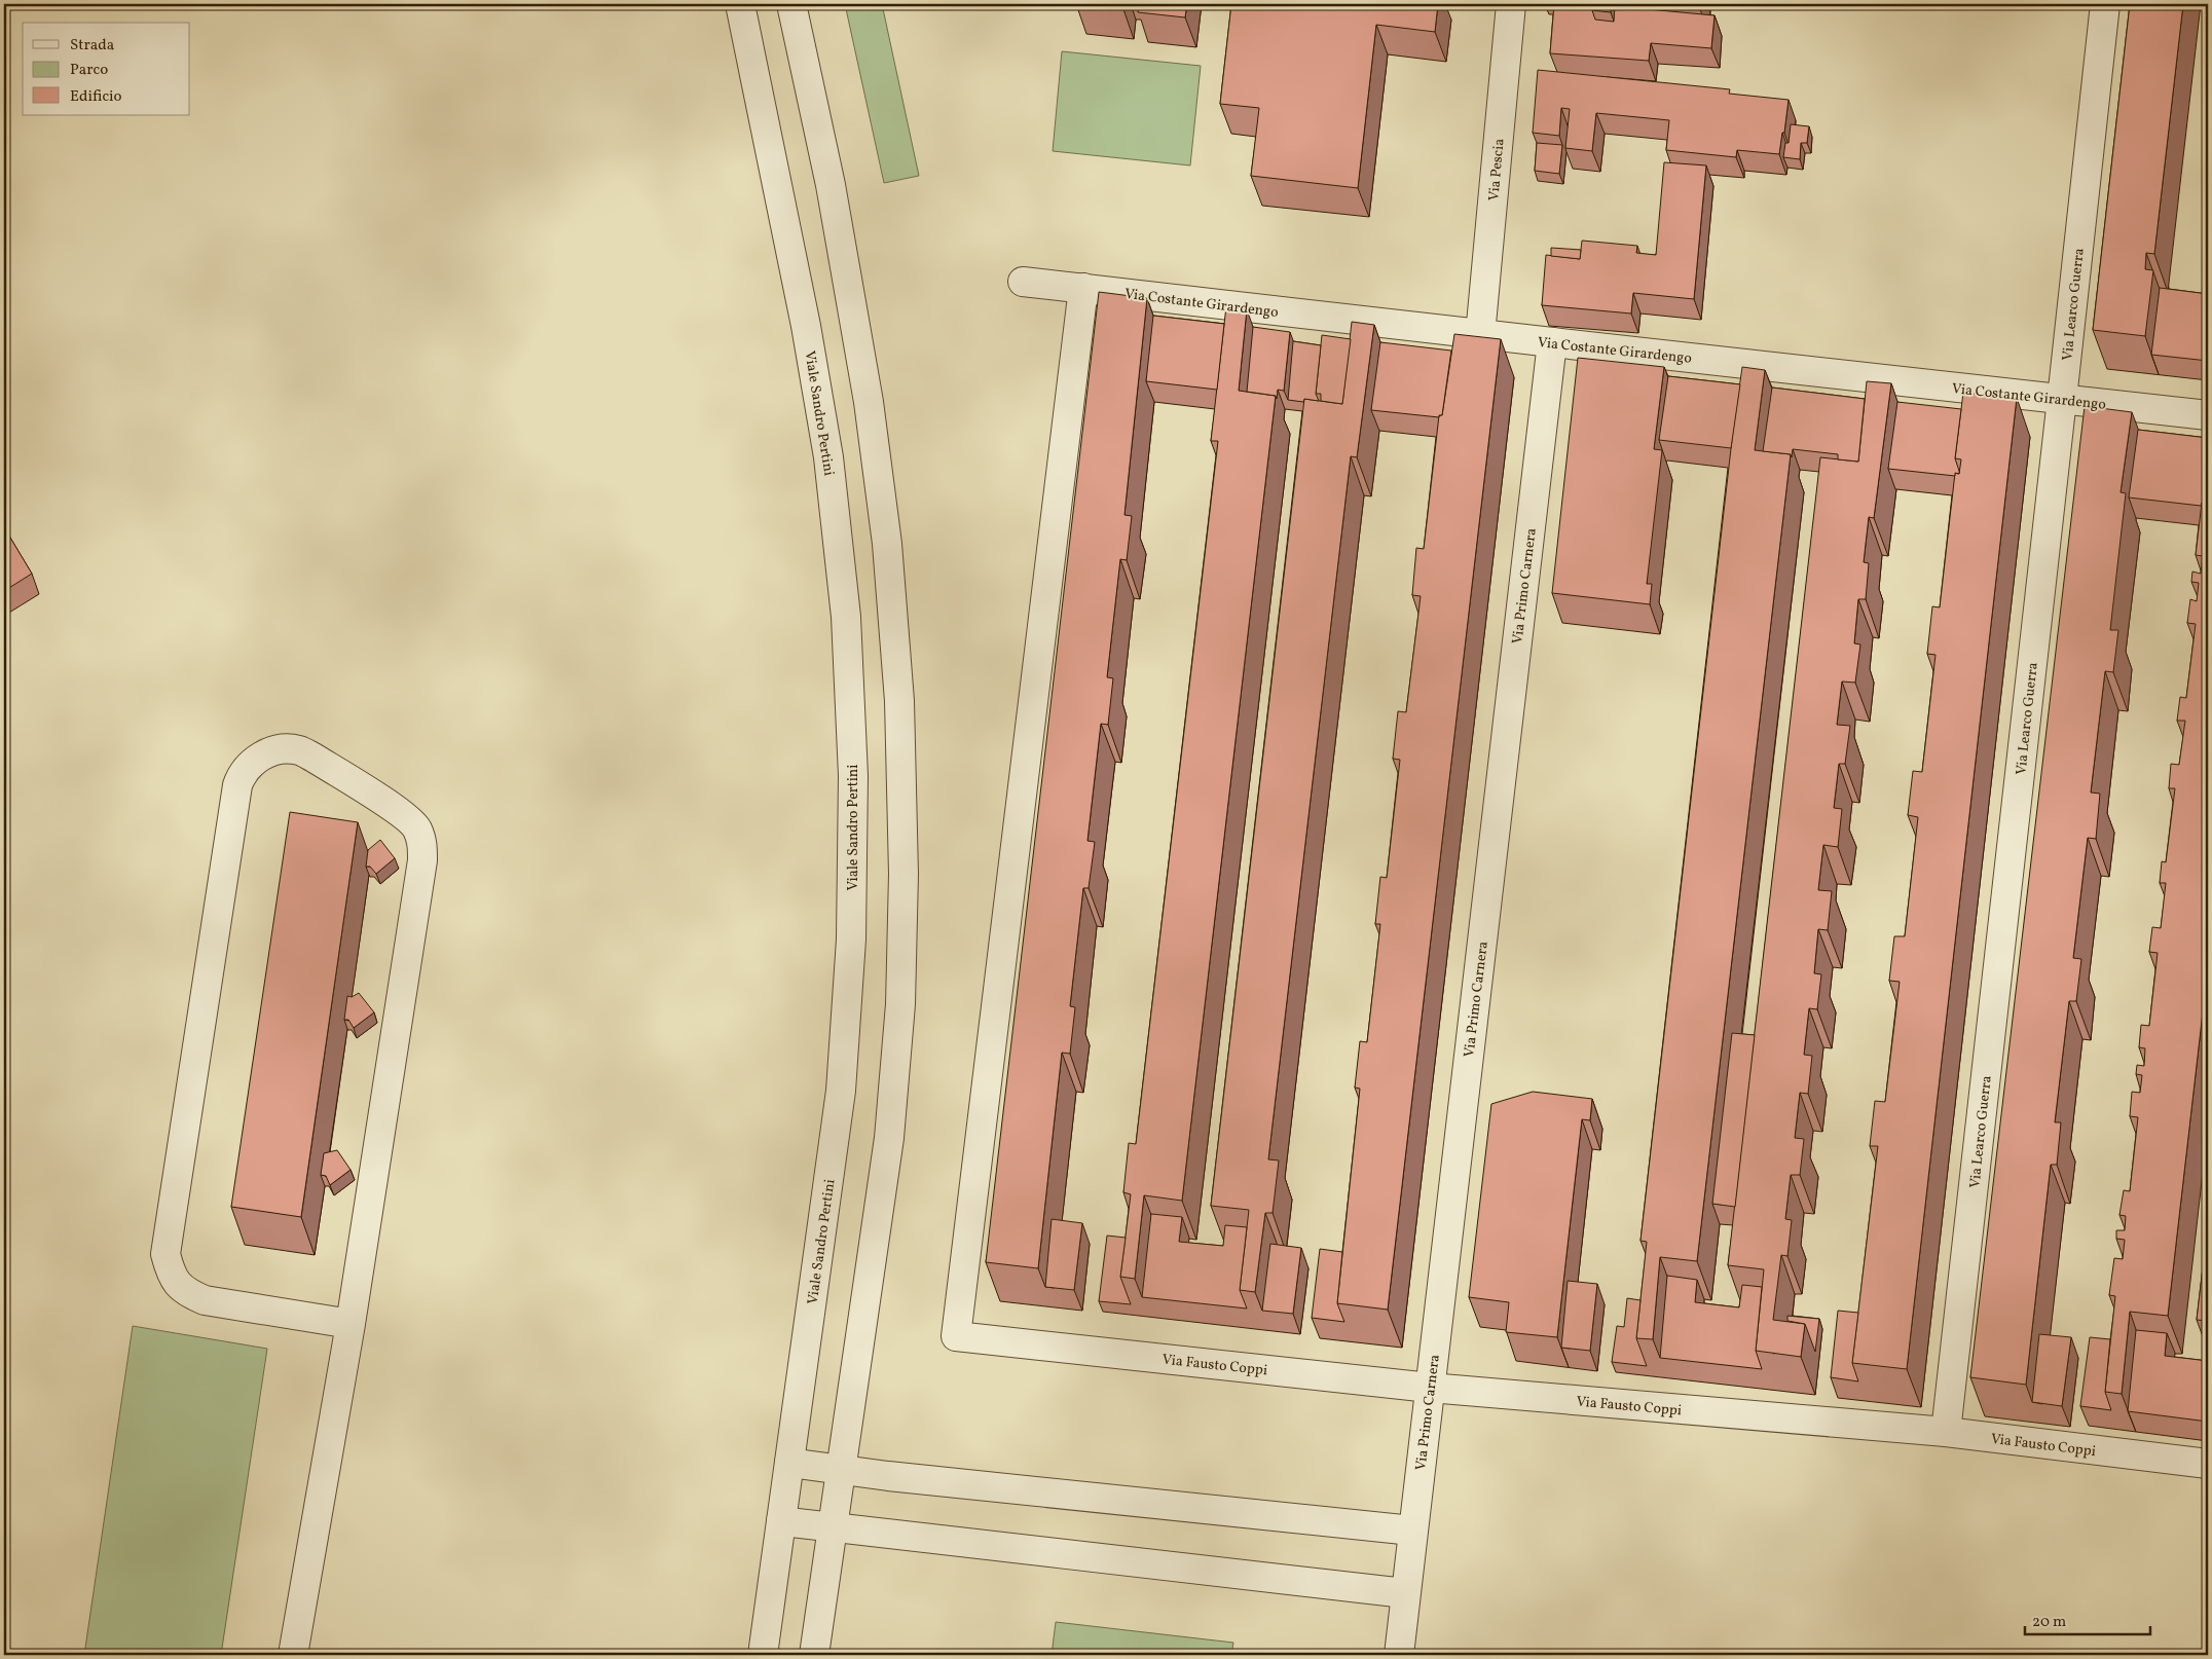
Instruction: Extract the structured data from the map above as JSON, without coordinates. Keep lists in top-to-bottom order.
{
  "streets": {
    "street": [
      "Via Pescia",
      "Via Costante Girardengo",
      "Via Learco Guerra",
      "Viale Sandro Pertini",
      "Via Primo Carnera",
      "Via Fausto Coppi"
    ]
  },
  "crossings": [
    ["Via Pescia", "Via Costante Girardengo"],
    ["Via Costante Girardengo", "Via Learco Guerra"],
    ["Via Costante Girardengo", "Via Primo Carnera"],
    ["Via Costante Girardengo", "Via Fausto Coppi"],
    ["Via Learco Guerra", "Via Fausto Coppi"],
    ["Via Primo Carnera", "Via Fausto Coppi"]
  ],
  "legend": ["Strada", "Parco", "Edificio"],
  "scale_bar": "20 m"
}
